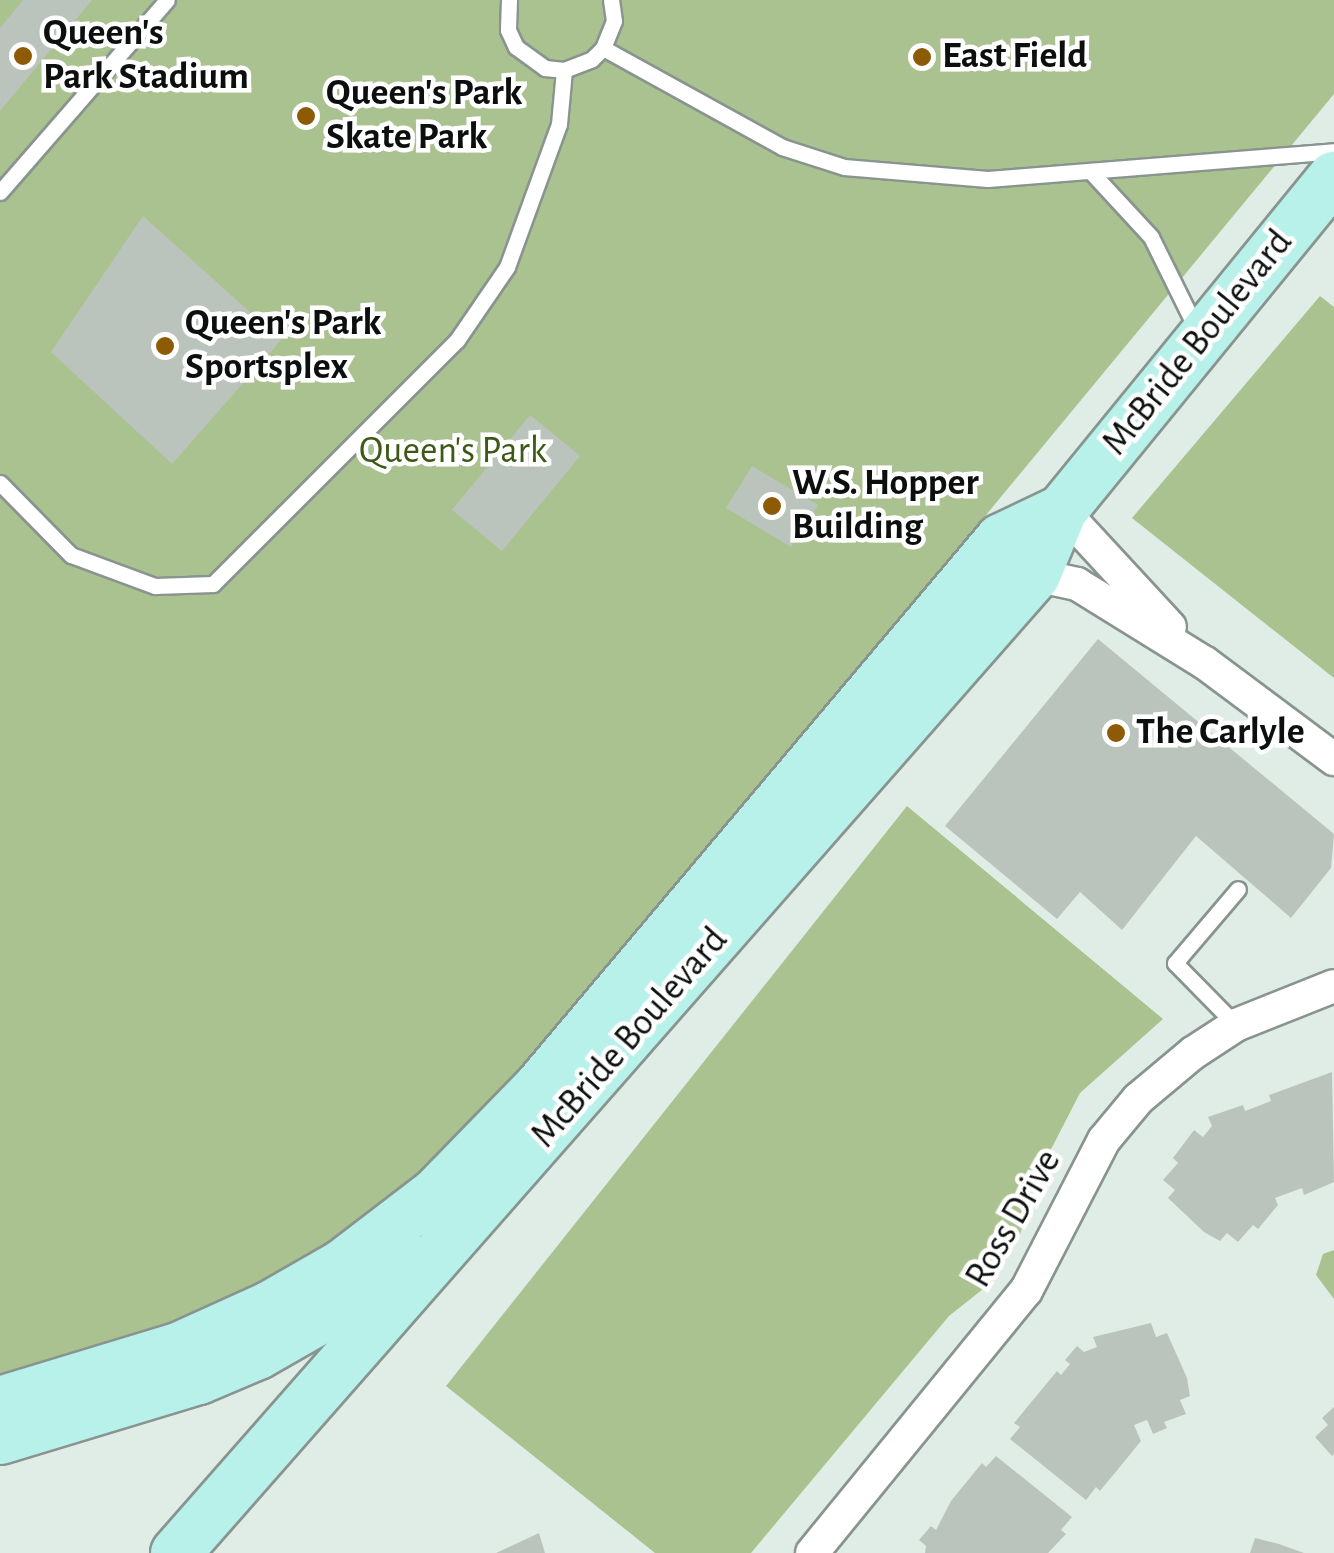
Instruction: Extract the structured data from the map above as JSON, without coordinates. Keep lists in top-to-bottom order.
{
  "streets": {
    "main road": ["McBride Boulevard"],
    "street": ["Ross Drive"]
  },
  "parks": ["Queen's Park"],
  "places": [
    "Queen's Park Stadium",
    "East Field",
    "Queen's Park Skate Park",
    "Queen's Park Sportsplex",
    "W.S. Hopper Building",
    "The Carlyle"
  ]
}
